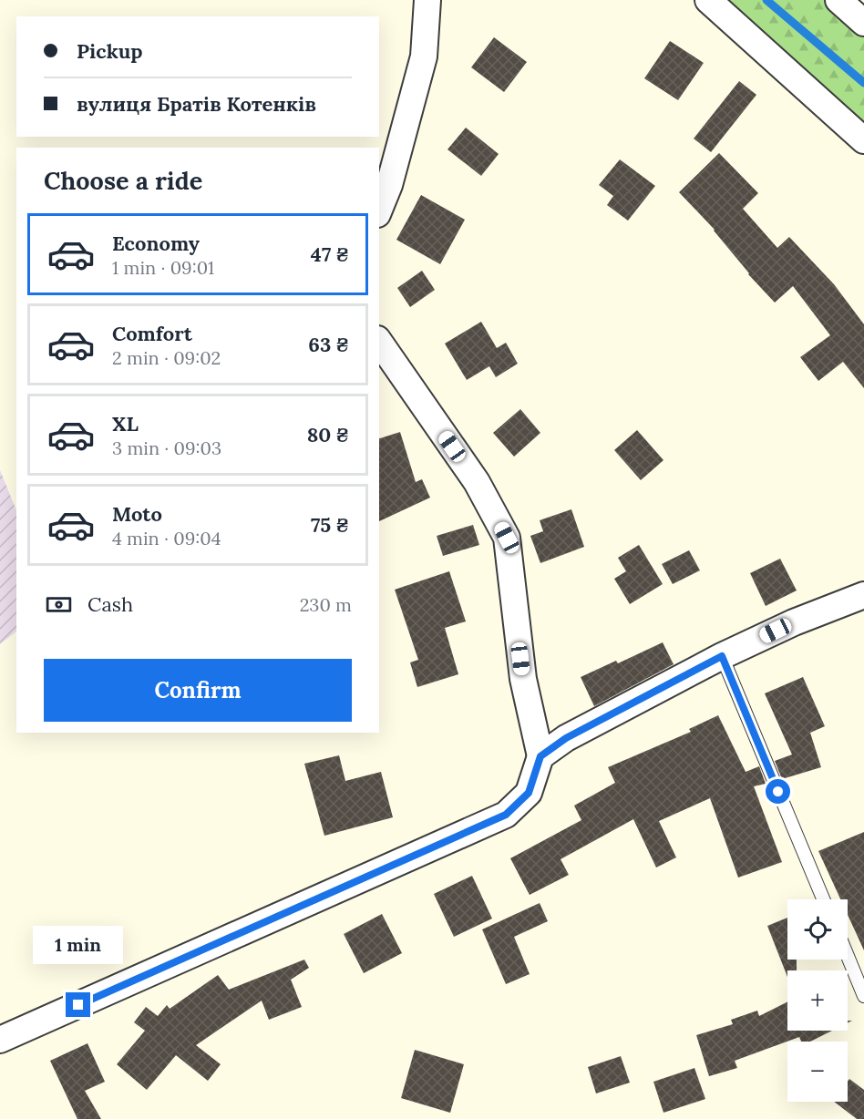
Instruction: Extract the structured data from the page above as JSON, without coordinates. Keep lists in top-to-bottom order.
{
  "page": {
    "banner": ["Pickup", "вулиця Братів Котенків"],
    "heading": "Choose a ride",
    "list": [
      {
        "name": "Economy",
        "note": "1 min · 09:01",
        "value": "47 ₴"
      },
      {
        "name": "Comfort",
        "note": "2 min · 09:02",
        "value": "63 ₴"
      },
      {
        "name": "XL",
        "note": "3 min · 09:03",
        "value": "80 ₴"
      },
      {
        "name": "Moto",
        "note": "4 min · 09:04",
        "value": "75 ₴"
      }
    ],
    "pay": ["Cash", "230 m"],
    "buttons": "Confirm",
    "map_buttons": ["+", "−"],
    "bubble": "1 min"
  }
}
